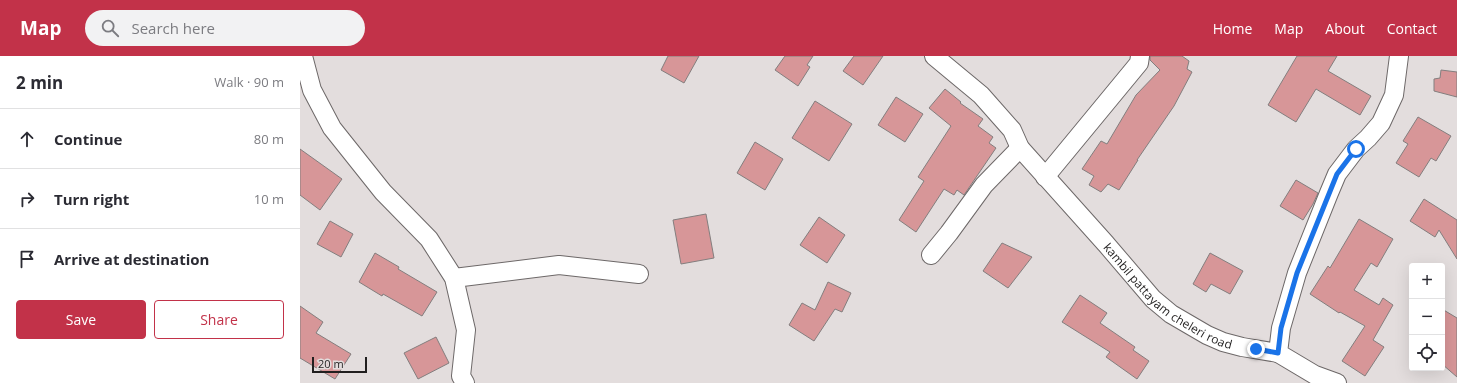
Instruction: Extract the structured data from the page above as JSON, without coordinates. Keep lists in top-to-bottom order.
{
  "streets": {
    "street": ["kambil pattayam cheleri road"]
  },
  "scale_bar": "20 m",
  "page": {
    "header": "Map",
    "search": "Search here",
    "nav": [
      "Home",
      "Map",
      "About",
      "Contact"
    ],
    "heading": ["2 min", "Walk · 90 m"],
    "list": [
      ["Continue", "80 m"],
      ["Turn right", "10 m"],
      "Arrive at destination"
    ],
    "map_buttons": ["+", "−"],
    "buttons": ["Save", "Share"],
    "scale": "20 m"
  }
}
